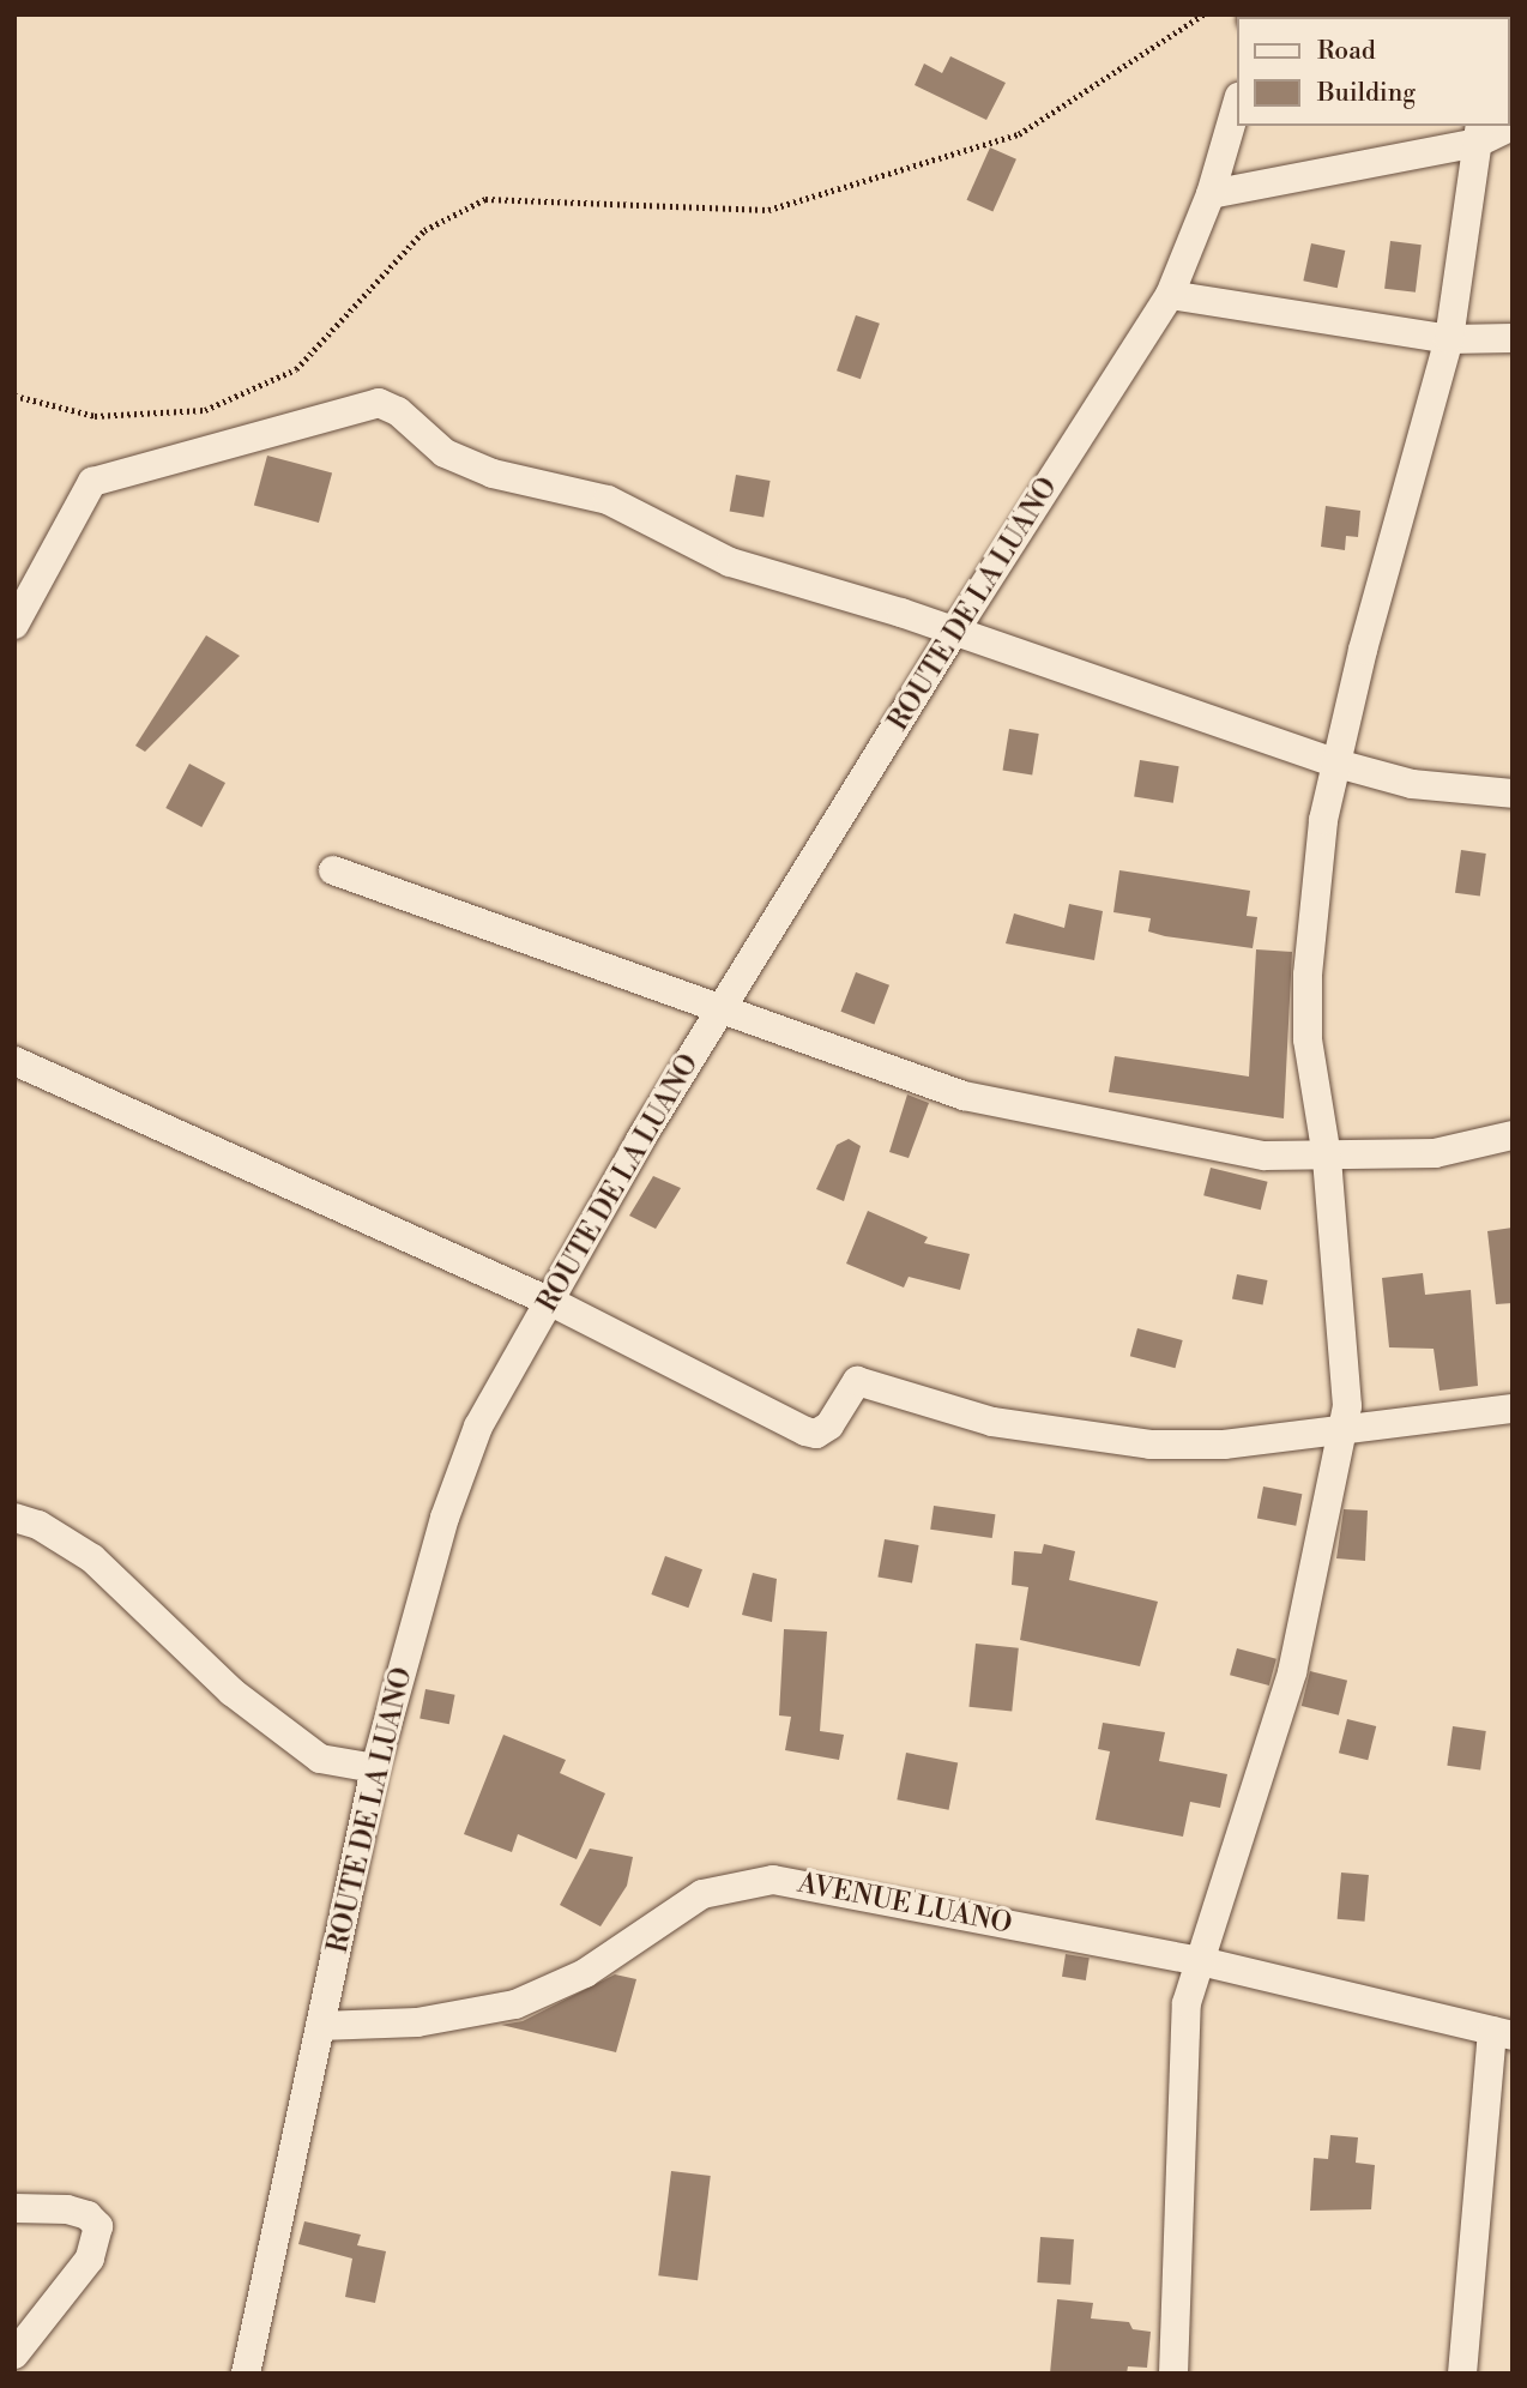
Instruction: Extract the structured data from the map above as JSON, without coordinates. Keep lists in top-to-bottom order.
{
  "streets": {
    "street": ["ROUTE DE LA LUANO", "AVENUE LUANO"]
  },
  "crossings": [
    ["ROUTE DE LA LUANO", "AVENUE LUANO"]
  ],
  "legend": ["Road", "Building"]
}
